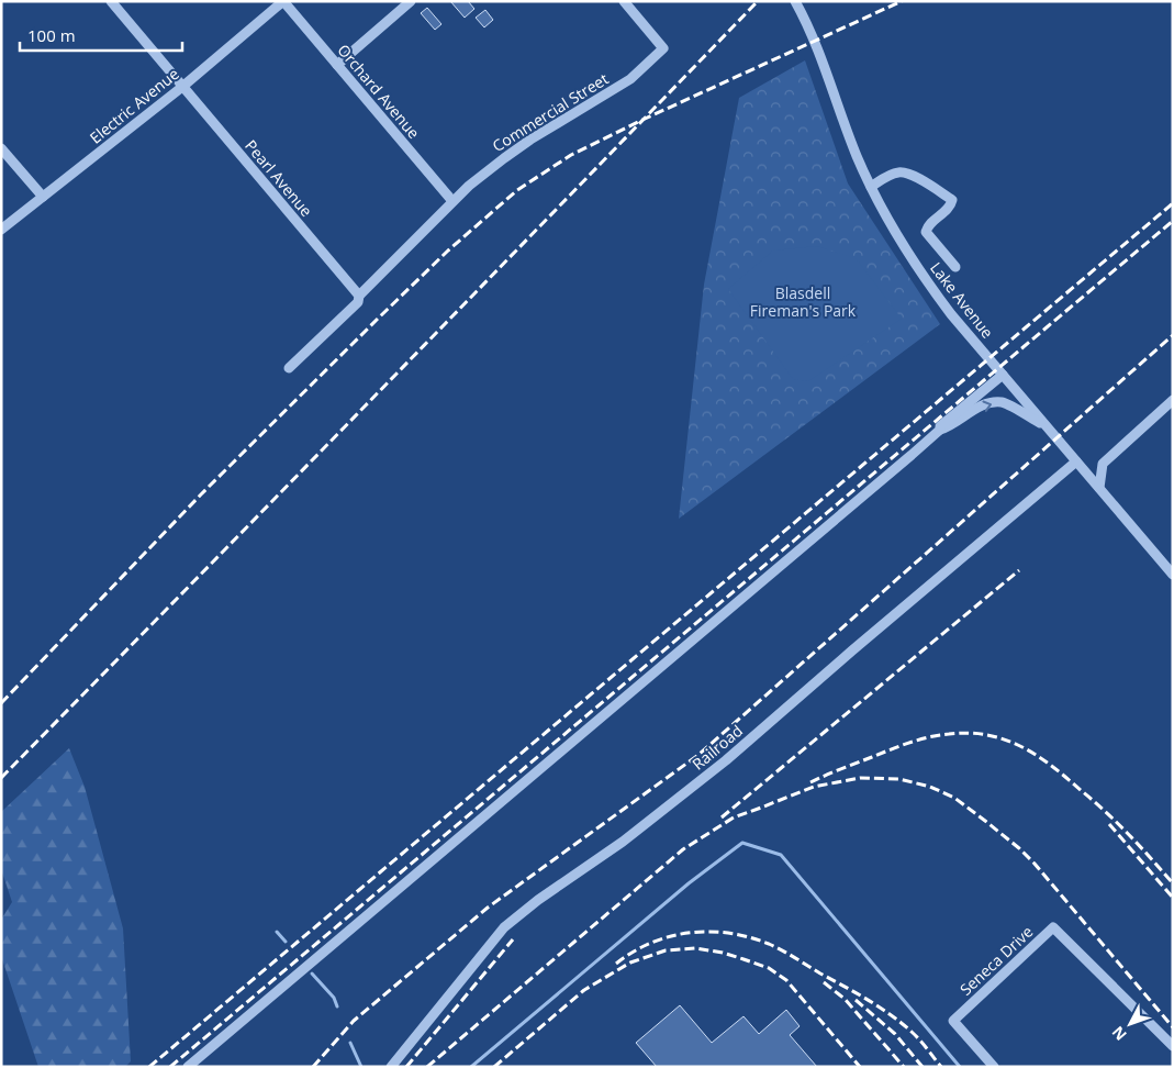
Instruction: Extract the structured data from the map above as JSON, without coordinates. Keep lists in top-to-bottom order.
{
  "streets": {
    "street": [
      "Orchard Avenue",
      "Electric Avenue",
      "Commercial Street",
      "Pearl Avenue",
      "Lake Avenue",
      "Railroad",
      "Seneca Drive"
    ]
  },
  "crossings": [
    ["Orchard Avenue", "Electric Avenue"],
    ["Orchard Avenue", "Commercial Street"],
    ["Electric Avenue", "Pearl Avenue"],
    ["Commercial Street", "Pearl Avenue"],
    ["Lake Avenue", "Railroad"]
  ],
  "parks": ["Blasdell Fireman's Park"],
  "scale_bar": "100 m",
  "north": "bottom left"
}
